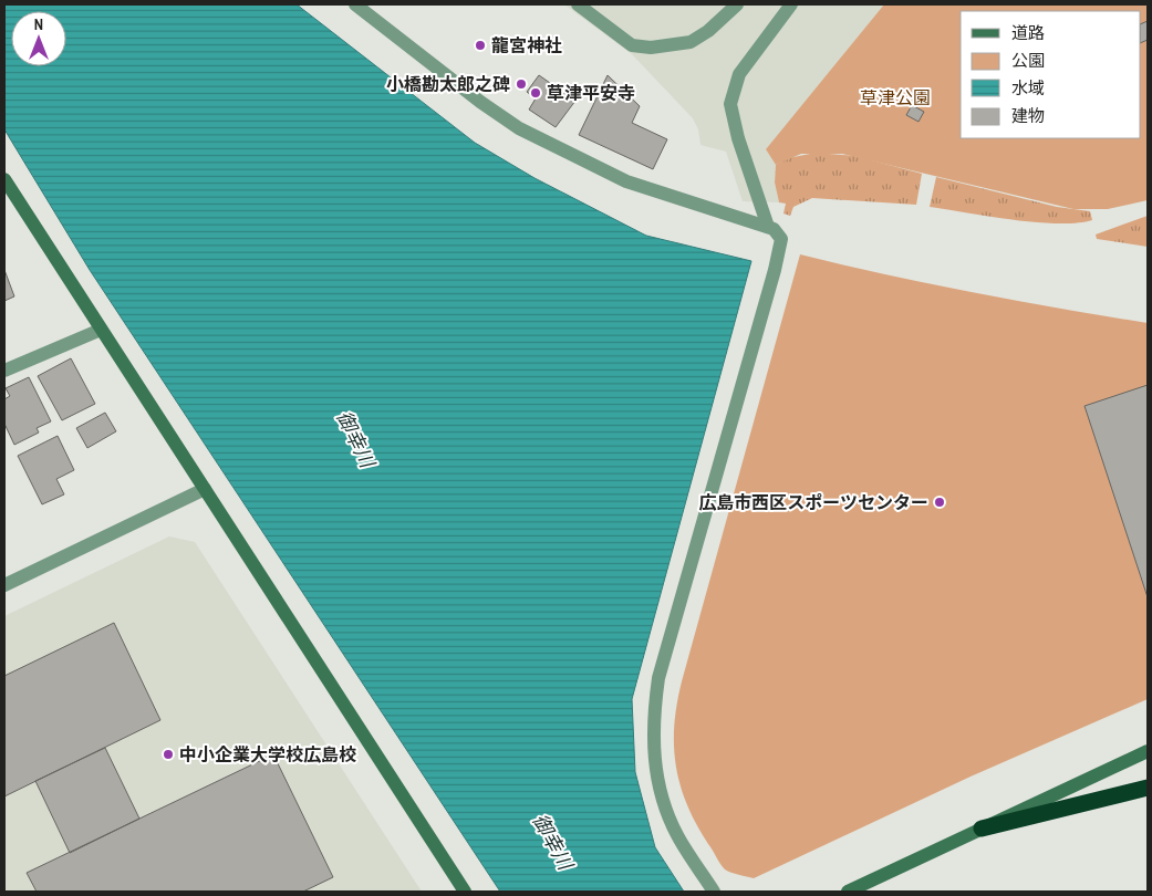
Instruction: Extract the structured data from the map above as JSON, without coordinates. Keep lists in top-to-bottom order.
{
  "water": ["御幸川"],
  "parks": ["草津公園"],
  "places": [
    "龍宮神社",
    "小橋勘太郎之碑",
    "草津平安寺",
    "広島市西区スポーツセンター",
    "中小企業大学校広島校"
  ],
  "legend": [
    "道路",
    "公園",
    "水域",
    "建物"
  ],
  "north": "top"
}
